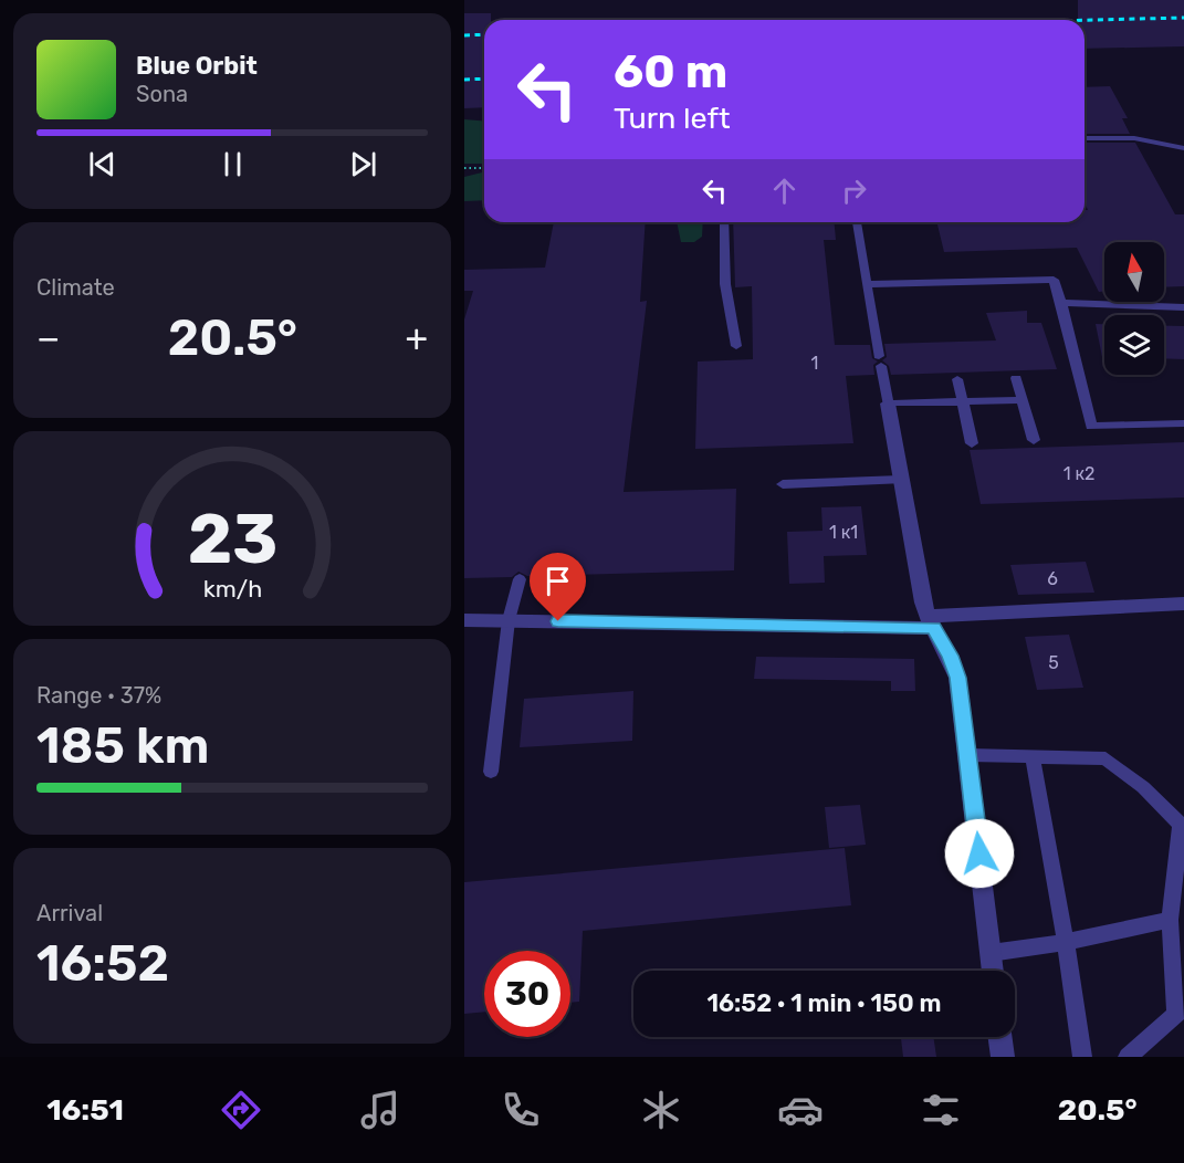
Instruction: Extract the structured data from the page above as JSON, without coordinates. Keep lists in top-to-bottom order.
{
  "house_numbers": [
    "1",
    "1 к2",
    "1 к1",
    "6",
    "5"
  ],
  "north": "top",
  "page": {
    "turn": ["60 m", "Turn left"],
    "song": ["Blue Orbit", "Sona"],
    "tile": [
      "Climate",
      ["Range · 37%", "185 km"],
      ["Arrival", "16:52"]
    ],
    "heat": ["−", "20.5°", "+"],
    "limit": "30",
    "trip": "16:52 · 1 min · 150 m",
    "tabs": ["16:51", "20.5°"],
    "gauge": ["23", "km/h"]
  }
}
